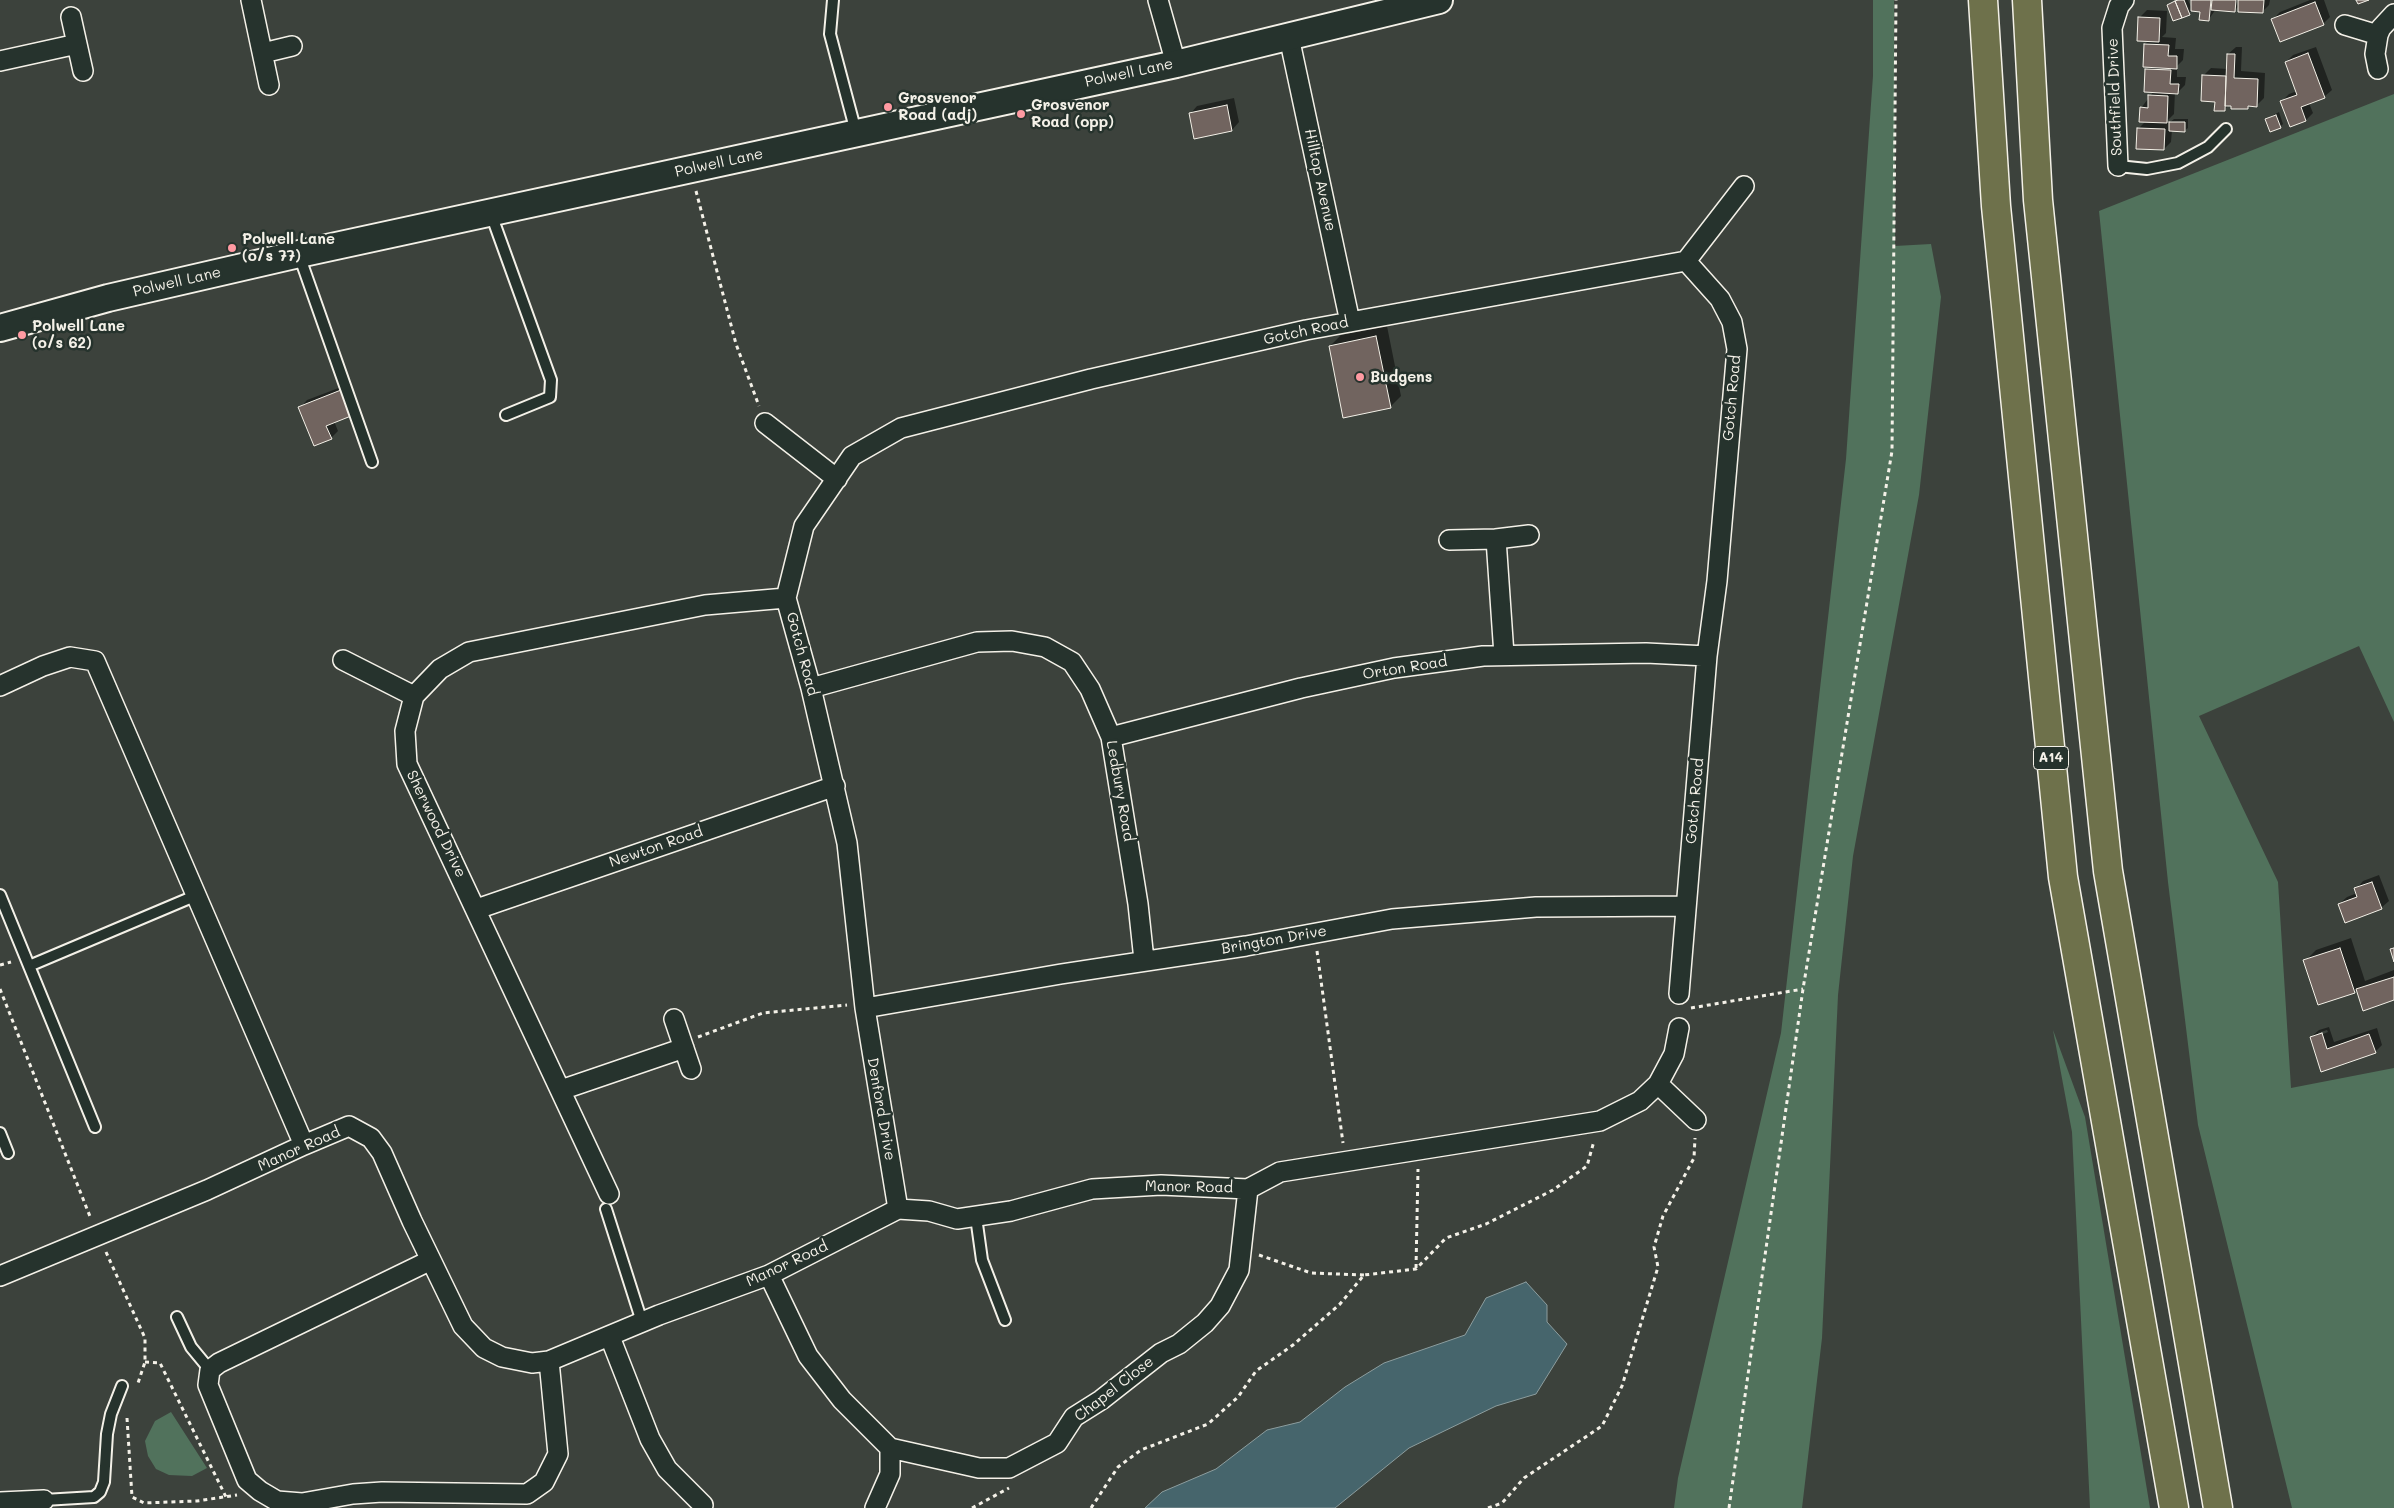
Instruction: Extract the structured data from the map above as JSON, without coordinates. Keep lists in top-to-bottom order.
{
  "streets": {
    "highway": ["A14"],
    "street": [
      "Polwell Lane",
      "Southfield Drive",
      "Hilltop Avenue",
      "Gotch Road",
      "Orton Road",
      "Ledbury Road",
      "Sherwood Drive",
      "Newton Road",
      "Brington Drive",
      "Denford Drive",
      "Manor Road",
      "Chapel Close"
    ]
  },
  "crossings": [
    ["Polwell Lane", "Hilltop Avenue"],
    ["Hilltop Avenue", "Gotch Road"],
    ["Gotch Road", "Orton Road"],
    ["Gotch Road", "Ledbury Road"],
    ["Gotch Road", "Sherwood Drive"],
    ["Gotch Road", "Newton Road"],
    ["Gotch Road", "Brington Drive"],
    ["Gotch Road", "Denford Drive"],
    ["Orton Road", "Ledbury Road"],
    ["Ledbury Road", "Brington Drive"],
    ["Sherwood Drive", "Newton Road"],
    ["Brington Drive", "Denford Drive"],
    ["Denford Drive", "Manor Road"],
    ["Manor Road", "Chapel Close"]
  ],
  "places": [
    "Grosvenor Road (adj)",
    "Grosvenor Road (opp)",
    "Polwell Lane (o/s 77)",
    "Polwell Lane (o/s 62)",
    "Budgens"
  ]
}
